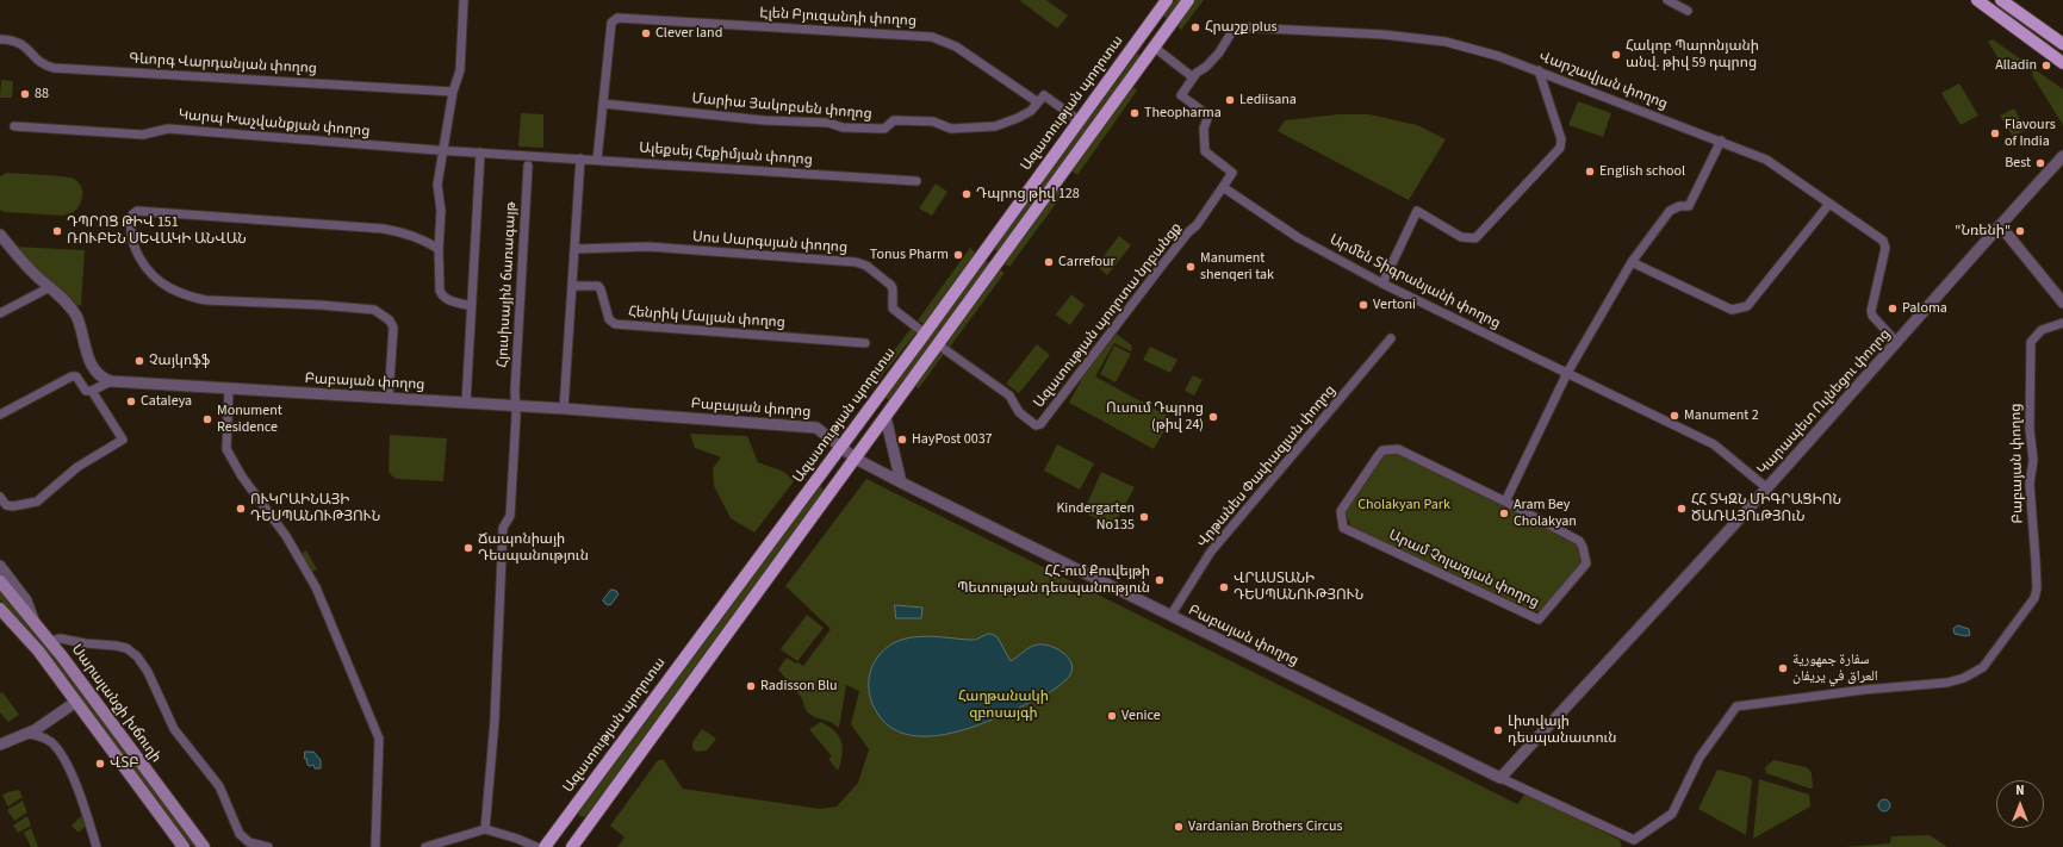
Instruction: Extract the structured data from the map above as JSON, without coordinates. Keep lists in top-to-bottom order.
{
  "streets": {
    "main road": ["Ազատության պողոտա", "Սարալանջի խճուղի"],
    "street": [
      "Էլեն Բյուզանդի փողոց",
      "Գևորգ Վարդանյան փողոց",
      "Վարշավյան փողոց",
      "Մարիա Յակոբսեն փողոց",
      "Կարպ Խաչվանքյան փողոց",
      "Ալեքսեյ Հեքիմյան փողոց",
      "Սոս Սարգսյան փողոց",
      "Արմեն Տիգրանյանի փողոց",
      "Հյուսիսային ճառագայթ",
      "Ազատության պողոտա նրբանցք",
      "Հենրիկ Մալյան փողոց",
      "Բաբայան փողոց",
      "Կարապետ Ուլնեցու փողոց",
      "Վրթանես Փափազյան փողոց",
      "Արամ Չոլագյան փողոց"
    ]
  },
  "crossings": [
    ["Էլեն Բյուզանդի փողոց", "Մարիա Յակոբսեն փողոց"],
    ["Վարշավյան փողոց", "Կարապետ Ուլնեցու փողոց"],
    ["Ազատության պողոտա", "Սոս Սարգսյան փողոց"],
    ["Ազատության պողոտա", "Բաբայան փողոց"],
    ["Կարպ Խաչվանքյան փողոց", "Ալեքսեյ Հեքիմյան փողոց"],
    ["Արմեն Տիգրանյանի փողոց", "Ազատության պողոտա նրբանցք"],
    ["Արմեն Տիգրանյանի փողոց", "Կարապետ Ուլնեցու փողոց"],
    ["Հյուսիսային ճառագայթ", "Բաբայան փողոց"],
    ["Բաբայան փողոց", "Կարապետ Ուլնեցու փողոց"],
    ["Բաբայան փողոց", "Վրթանես Փափազյան փողոց"]
  ],
  "parks": ["Cholakyan Park", "Հաղթանակի զբոսայգի"],
  "places": [
    "Հրաշք plus",
    "Clever land",
    "Հակոբ Պարոնյանի անվ. թիվ 59 դպրոց",
    "Alladin",
    "88",
    "Lediisana",
    "Theopharma",
    "Flavours of India",
    "Best",
    "English school",
    "Դպրոց թիվ 128",
    "ԴՊՐՈՑ ԹԻՎ 151 ՌՈՒԲԵՆ ՍԵՎԱԿԻ ԱՆՎԱՆ",
    "\"Նռենի\"",
    "Tonus Pharm",
    "Carrefour",
    "Manument shenqeri tak",
    "Vertoni",
    "Paloma",
    "Չայկոֆֆ",
    "Cataleya",
    "Manument 2",
    "Ուսում Դպրոց (թիվ 24)",
    "Monument Residence",
    "HayPost 0037",
    "ՈՒԿՐԱԻՆԱՅԻ ԴԵՍՊԱՆՈՒԹՅՈՒՆ",
    "ՀՀ ՏԿԶՆ ՄԻԳՐԱՑԻՈՆ ԾԱՌԱՅՈւԹՅՈւՆ",
    "Aram Bey Cholakyan",
    "Kindergarten No135",
    "Ճապոնիայի Դեսպանություն",
    "ՀՀ-ում Քուվեյթի Պետության դեսպանություն",
    "ՎՐԱՍՏԱՆԻ ԴԵՍՊԱՆՈՒԹՅՈՒՆ",
    "سفارة جمهورية العراق في يريفان",
    "Radisson Blu",
    "Venice",
    "Լիտվայի դեսպանատուն",
    "ՎՏԲ",
    "Vardanian Brothers Circus"
  ],
  "north": "top"
}
